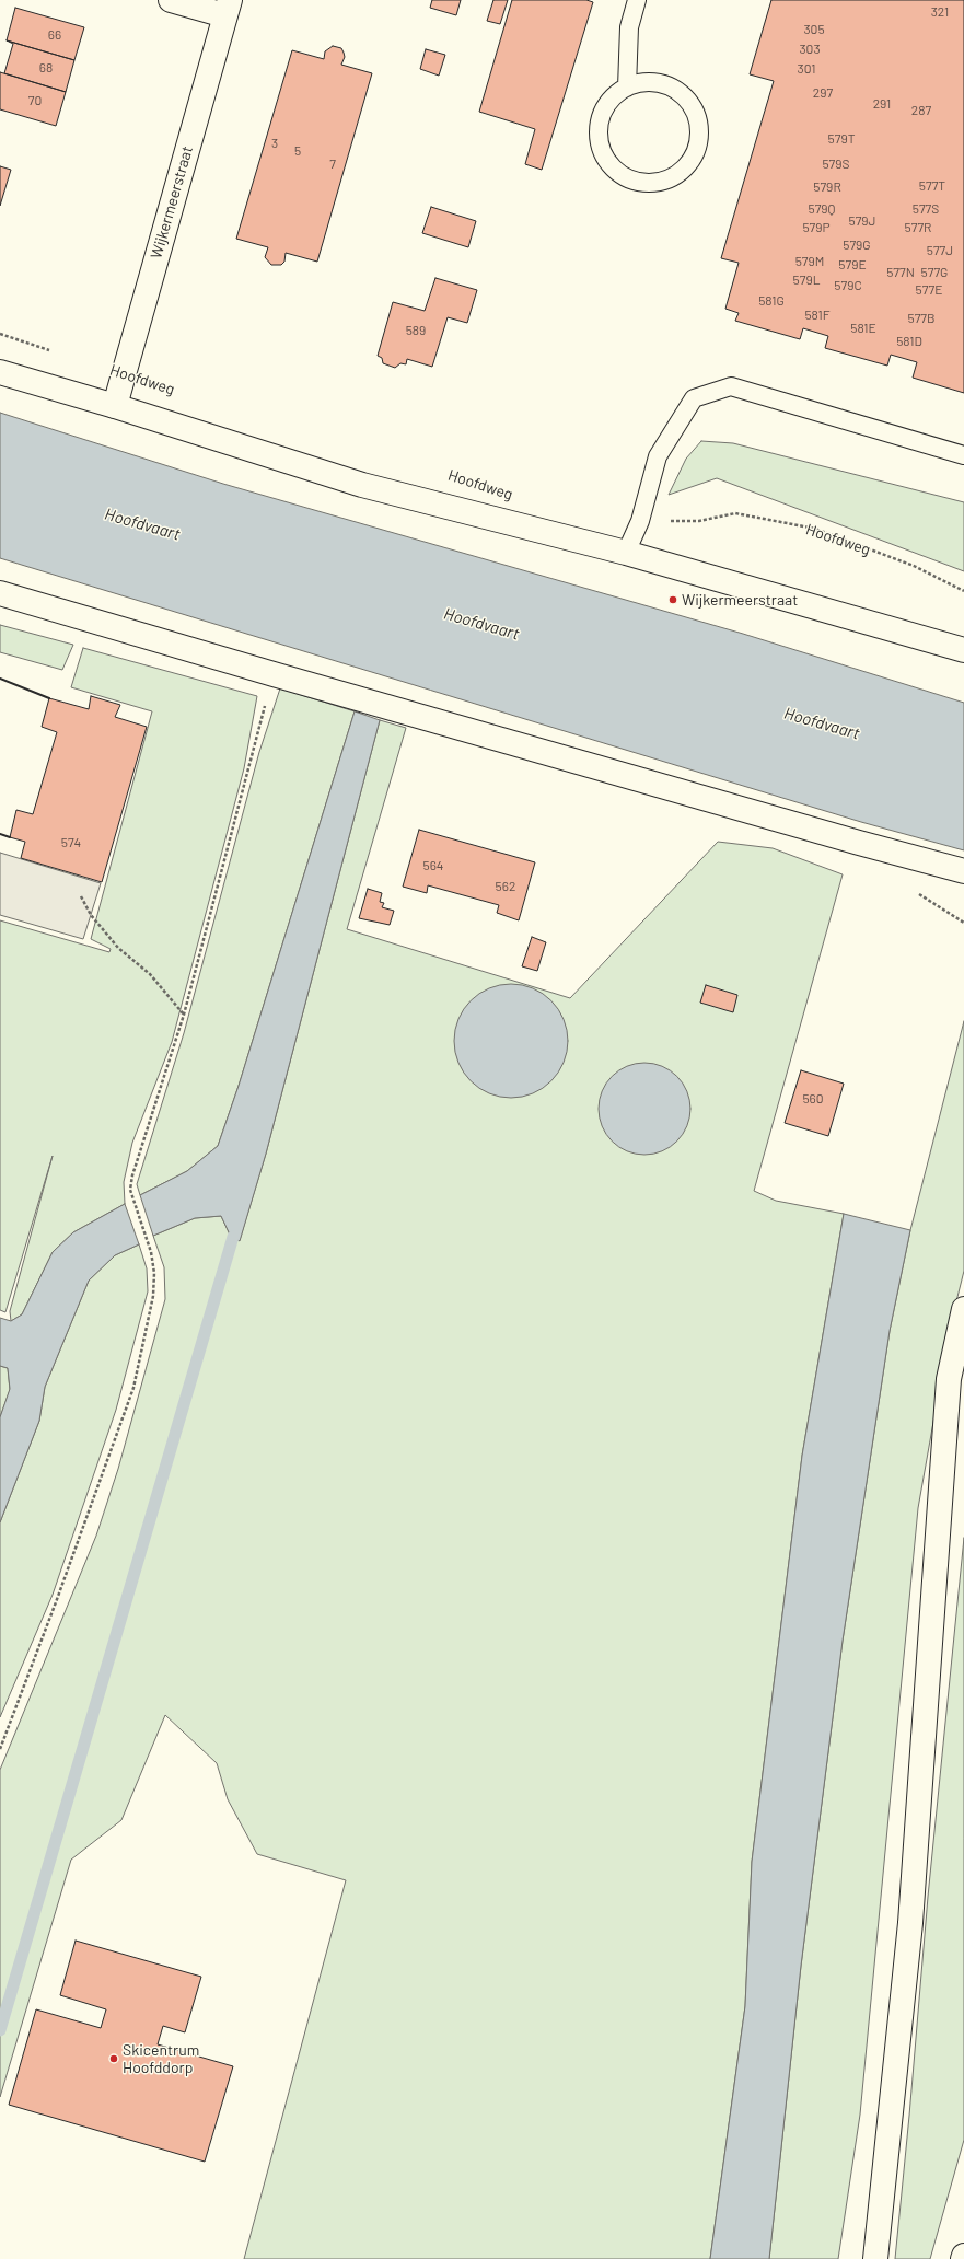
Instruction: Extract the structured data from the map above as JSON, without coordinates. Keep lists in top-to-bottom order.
{
  "streets": {
    "main road": ["Wijkermeerstraat", "Hoofdweg"]
  },
  "crossings": [
    ["Wijkermeerstraat", "Hoofdweg"]
  ],
  "water": ["Hoofdvaart"],
  "places": ["Wijkermeerstraat", "Skicentrum Hoofddorp"],
  "house_numbers": [
    "321",
    "305",
    "66",
    "303",
    "68",
    "301",
    "297",
    "70",
    "291",
    "287",
    "579T",
    "3",
    "5",
    "7",
    "579S",
    "577T",
    "579R",
    "579Q",
    "577S",
    "579J",
    "579P",
    "577R",
    "579G",
    "577J",
    "579M",
    "579E",
    "577N",
    "577G",
    "579L",
    "579C",
    "577E",
    "581G",
    "581F",
    "577B",
    "581E",
    "589",
    "581D",
    "574",
    "564",
    "562",
    "560"
  ]
}
